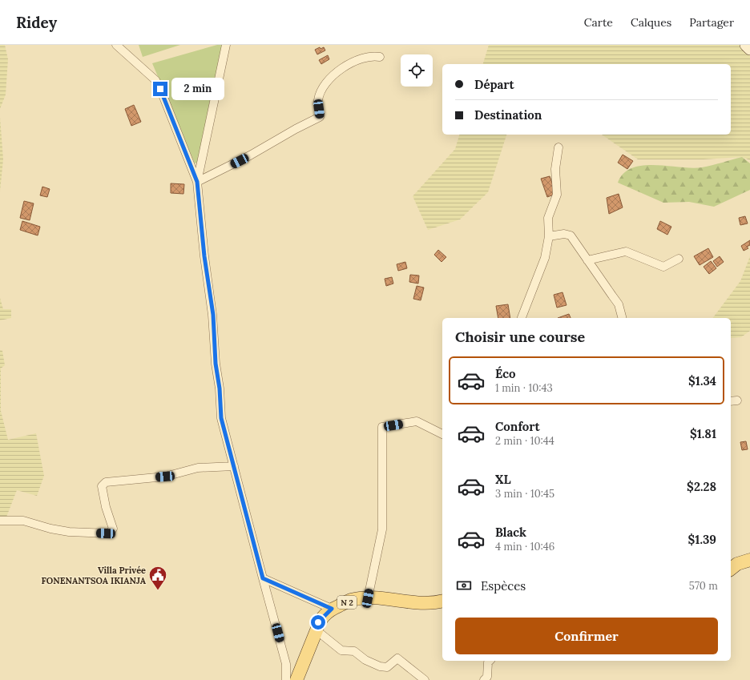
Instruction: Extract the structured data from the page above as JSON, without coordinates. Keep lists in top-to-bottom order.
{
  "streets": {
    "main road": ["N 2"]
  },
  "places": {
    "public building": ["Villa Privée FONENANTSOA IKIANJA"]
  },
  "page": {
    "header": "Ridey",
    "nav": ["Carte", "Calques", "Partager"],
    "banner": ["Départ", "Destination"],
    "bubble": "2 min",
    "heading": "Choisir une course",
    "list": [
      {
        "name": "Éco",
        "note": "1 min · 10:43",
        "value": "$1.34"
      },
      {
        "name": "Confort",
        "note": "2 min · 10:44",
        "value": "$1.81"
      },
      {
        "name": "XL",
        "note": "3 min · 10:45",
        "value": "$2.28"
      },
      {
        "name": "Black",
        "note": "4 min · 10:46",
        "value": "$1.39"
      }
    ],
    "pay": ["Espèces", "570 m"],
    "buttons": "Confirmer"
  }
}
